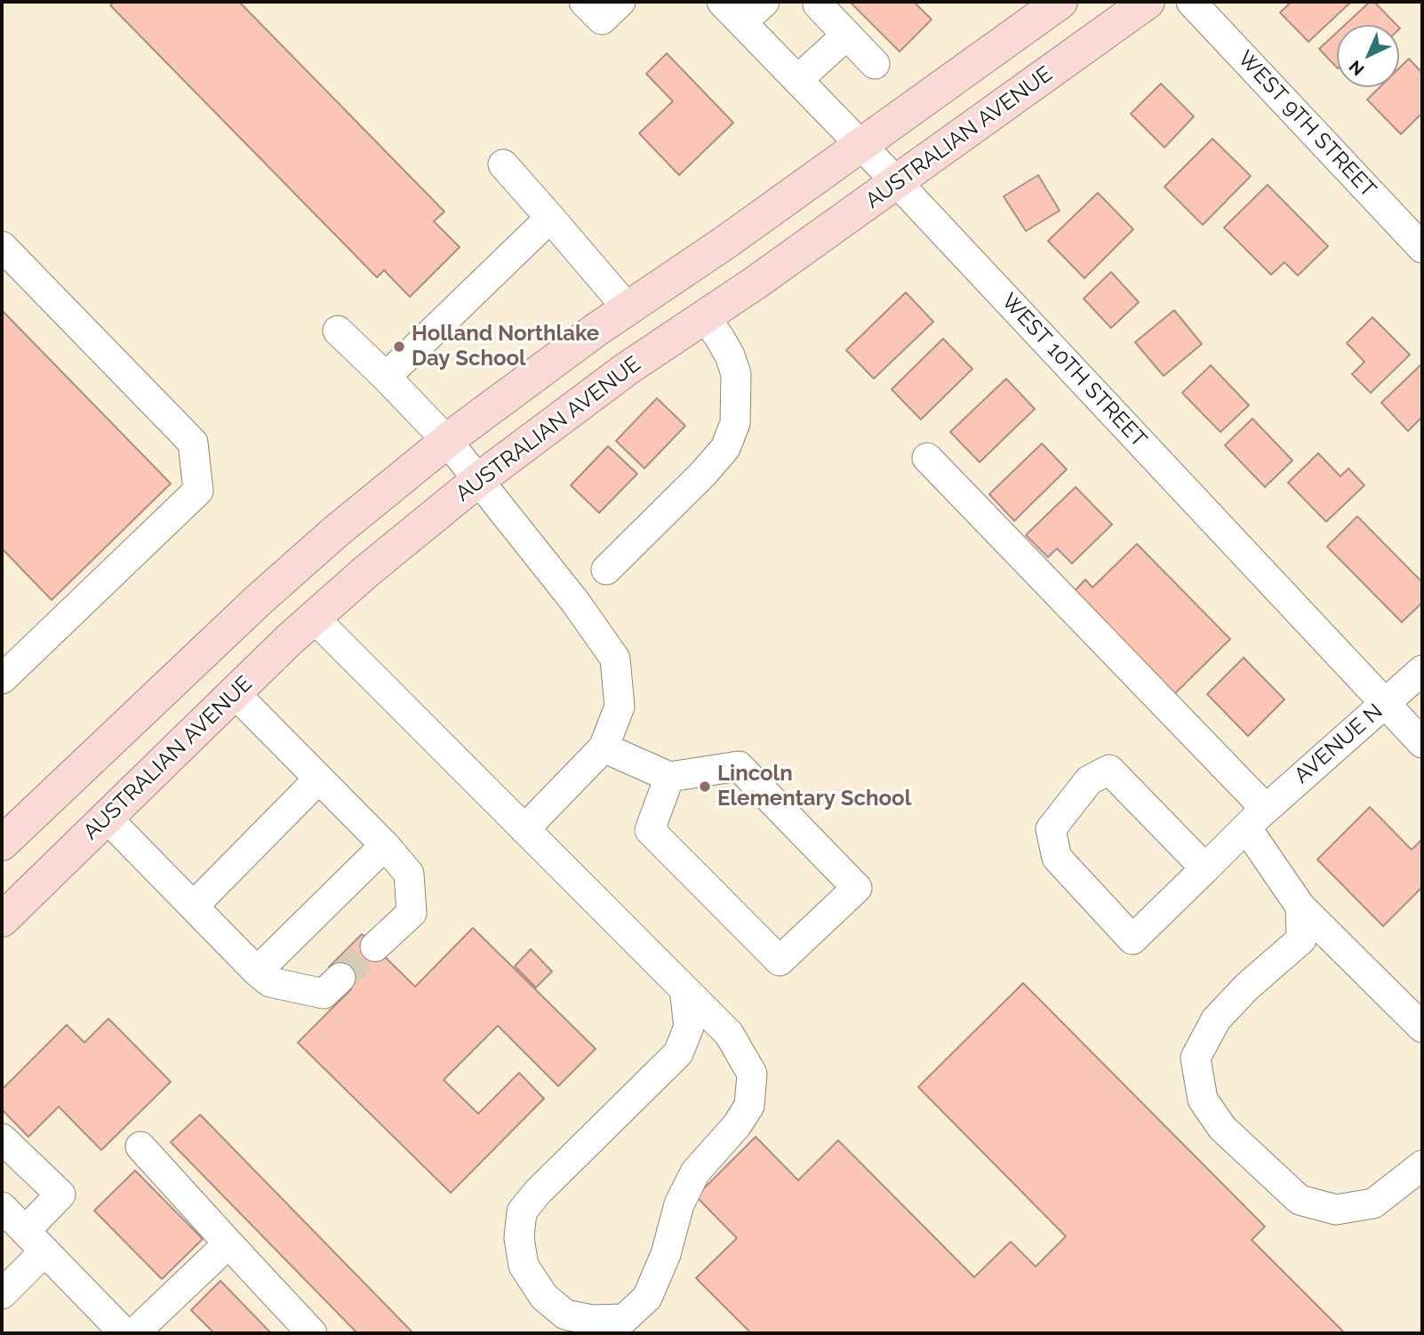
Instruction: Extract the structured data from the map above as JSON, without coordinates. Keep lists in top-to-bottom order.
{
  "streets": {
    "main road": ["AUSTRALIAN AVENUE"],
    "street": ["WEST 9TH STREET", "WEST 10TH STREET", "AVENUE N"]
  },
  "crossings": [
    ["AUSTRALIAN AVENUE", "WEST 10TH STREET"],
    ["WEST 10TH STREET", "AVENUE N"]
  ],
  "places": ["Holland Northlake Day School", "Lincoln Elementary School"],
  "north": "bottom left"
}
